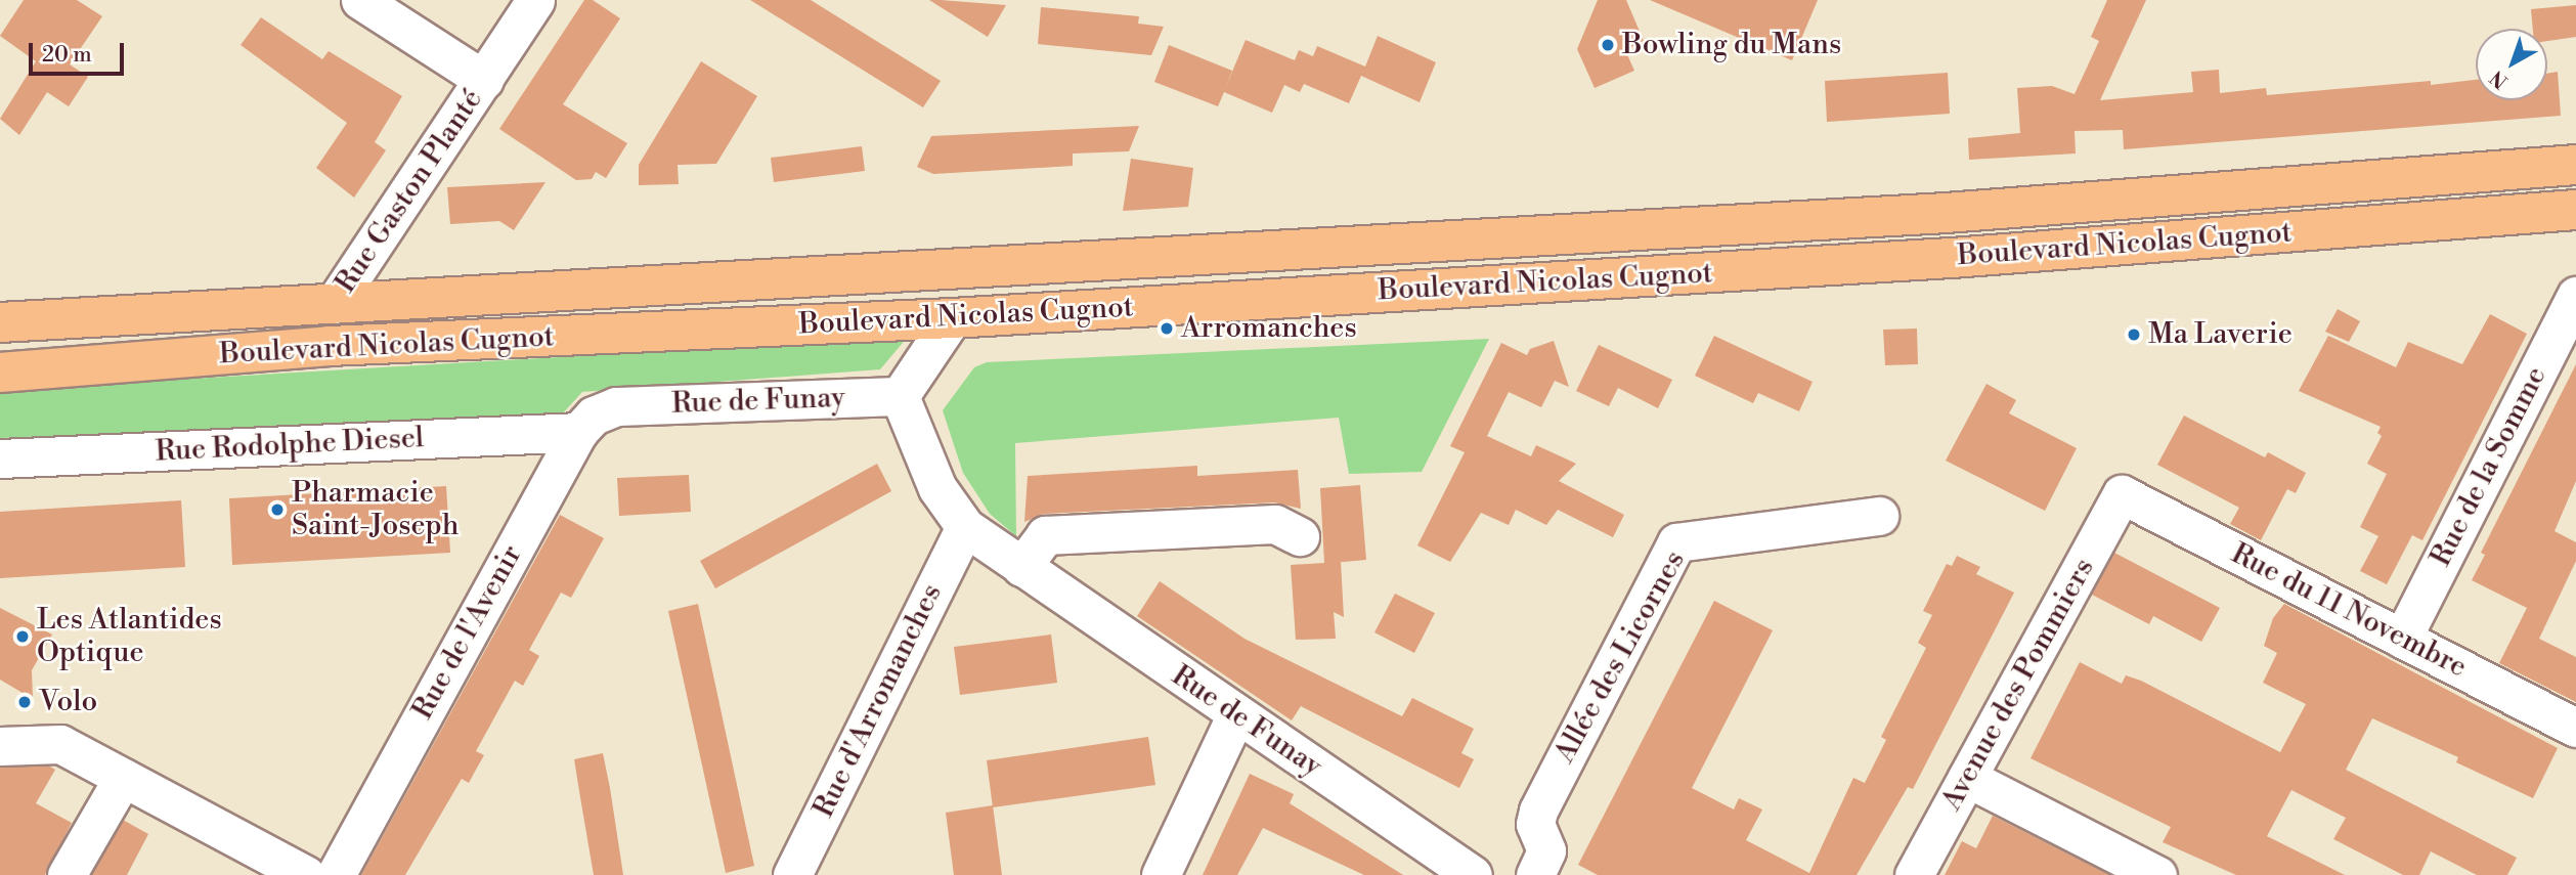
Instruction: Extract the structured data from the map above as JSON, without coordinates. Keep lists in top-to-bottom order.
{
  "streets": {
    "main road": ["Boulevard Nicolas Cugnot"],
    "street": [
      "Rue Gaston Planté",
      "Rue de Funay",
      "Rue Rodolphe Diesel",
      "Rue de la Somme",
      "Rue du 11 Novembre",
      "Rue de l'Avenir",
      "Allée des Licornes",
      "Avenue des Pommiers",
      "Rue d'Arromanches"
    ]
  },
  "crossings": [
    ["Rue Gaston Planté", "Boulevard Nicolas Cugnot"],
    ["Rue de Funay", "Rue de l'Avenir"],
    ["Rue de Funay", "Rue d'Arromanches"],
    ["Rue Rodolphe Diesel", "Rue de l'Avenir"],
    ["Rue de la Somme", "Rue du 11 Novembre"],
    ["Rue du 11 Novembre", "Avenue des Pommiers"]
  ],
  "places": [
    "Bowling du Mans",
    "Arromanches",
    "Ma Laverie",
    "Pharmacie Saint-Joseph",
    "Les Atlantides Optique",
    "Volo"
  ],
  "scale_bar": "20 m",
  "north": "bottom left"
}
